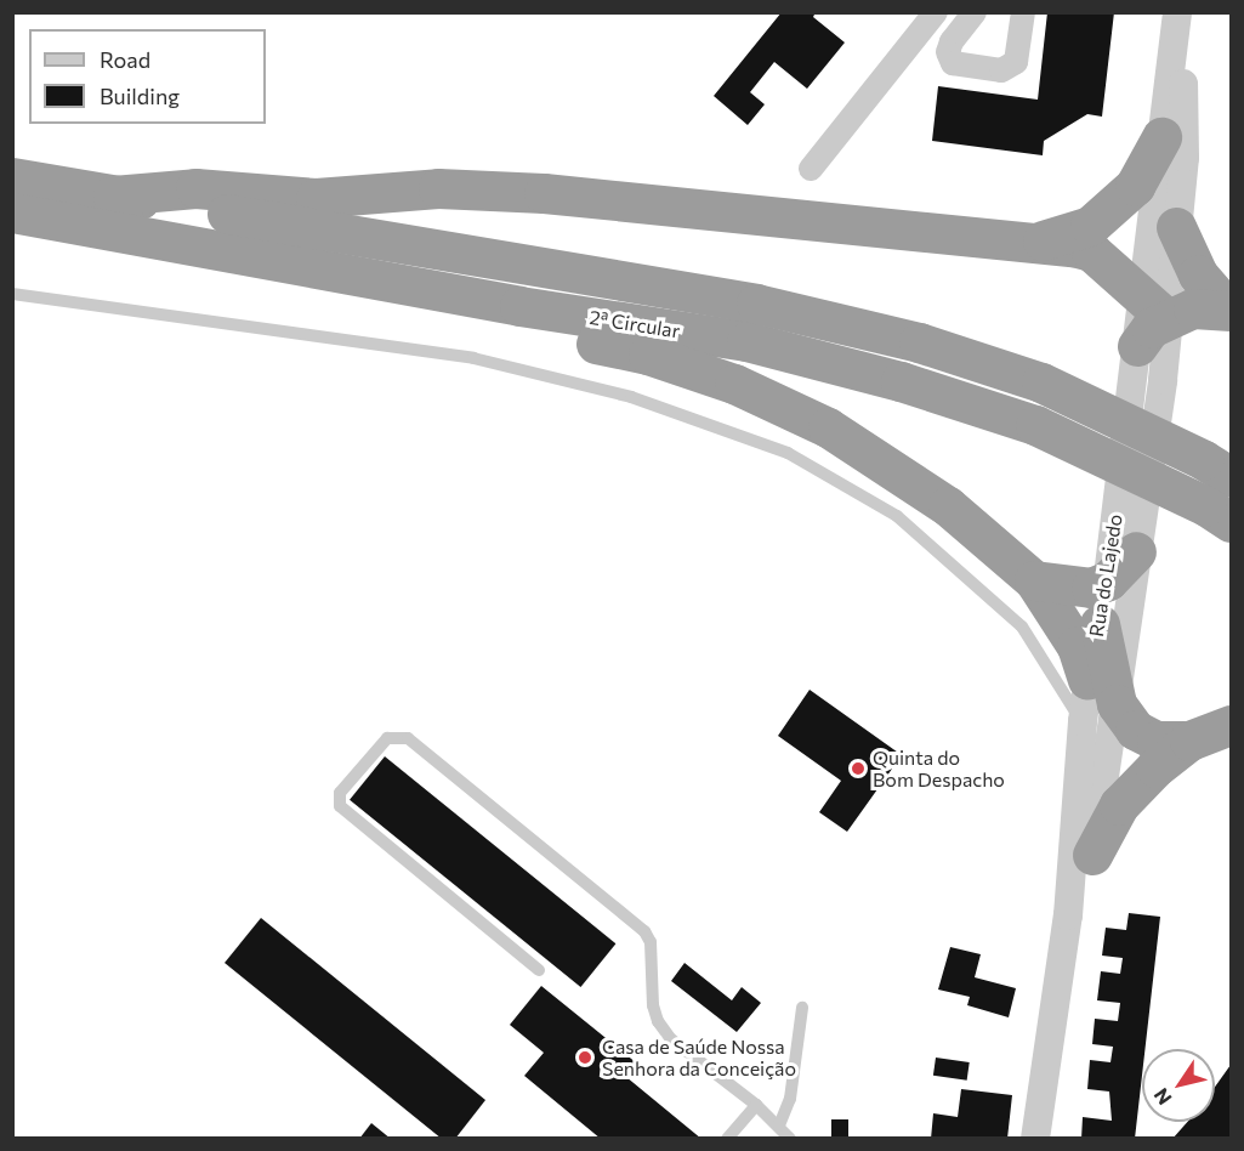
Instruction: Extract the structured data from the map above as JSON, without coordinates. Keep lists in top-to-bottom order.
{
  "streets": {
    "highway": ["2ª Circular"],
    "street": ["Rua do Lajedo"]
  },
  "places": ["Quinta do Bom Despacho", "Casa de Saúde Nossa Senhora da Conceição"],
  "legend": ["Road", "Building"],
  "north": "bottom left"
}
